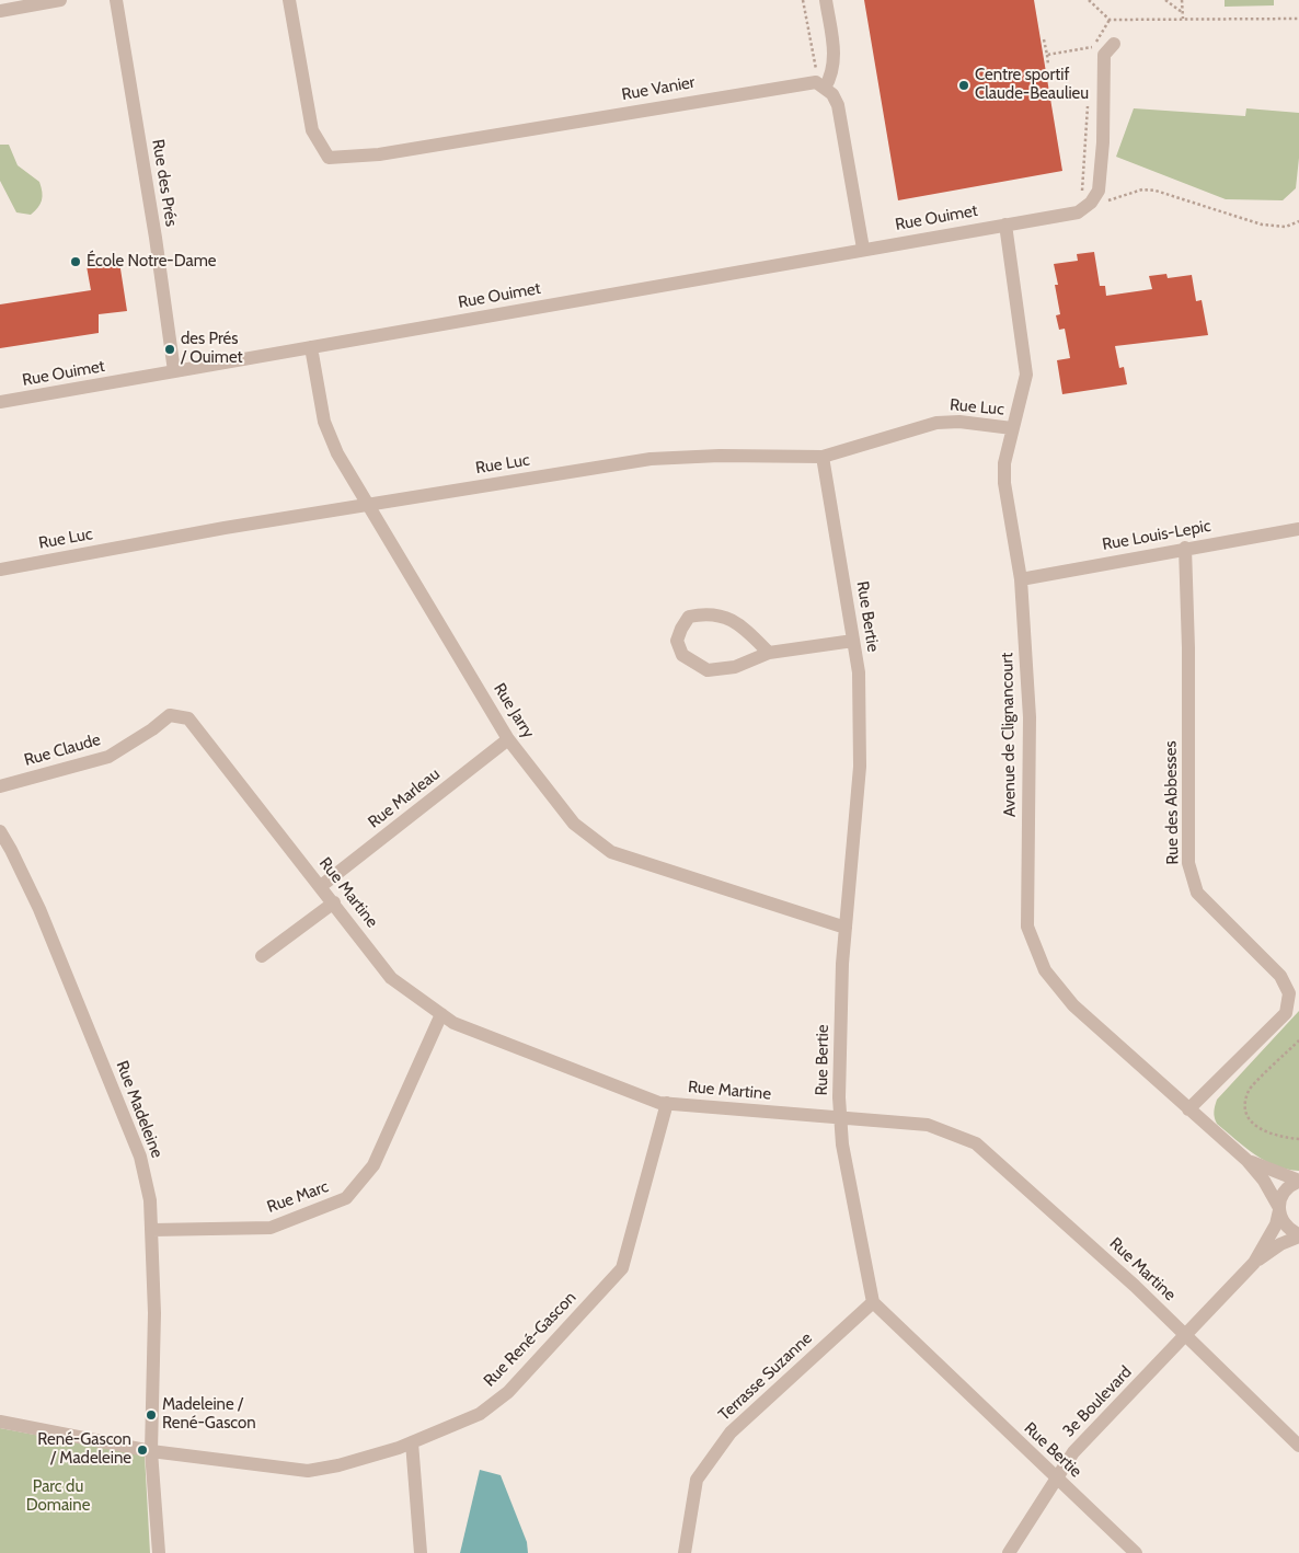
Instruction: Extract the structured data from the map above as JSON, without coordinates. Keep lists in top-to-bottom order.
{
  "streets": {
    "street": [
      "Rue Vanier",
      "Rue des Prés",
      "Rue Ouimet",
      "Rue Luc",
      "Rue Louis-Lepic",
      "Rue Bertie",
      "Rue Jarry",
      "Avenue de Clignancourt",
      "Rue Claude",
      "Rue Marleau",
      "Rue des Abbesses",
      "Rue Martine",
      "Rue Madeleine",
      "Rue Marc",
      "Rue René-Gascon",
      "Terrasse Suzanne",
      "3e Boulevard"
    ]
  },
  "crossings": [
    ["Rue des Prés", "Rue Ouimet"],
    ["Rue Ouimet", "Rue Jarry"],
    ["Rue Ouimet", "Avenue de Clignancourt"],
    ["Rue Luc", "Rue Bertie"],
    ["Rue Luc", "Rue Jarry"],
    ["Rue Luc", "Avenue de Clignancourt"],
    ["Rue Louis-Lepic", "Avenue de Clignancourt"],
    ["Rue Louis-Lepic", "Rue des Abbesses"],
    ["Rue Bertie", "Rue Jarry"],
    ["Rue Bertie", "Rue Martine"],
    ["Rue Bertie", "Terrasse Suzanne"],
    ["Rue Bertie", "3e Boulevard"],
    ["Rue Jarry", "Rue Marleau"],
    ["Avenue de Clignancourt", "Rue des Abbesses"],
    ["Rue Claude", "Rue Martine"],
    ["Rue Marleau", "Rue Martine"],
    ["Rue Martine", "Rue Marc"],
    ["Rue Martine", "Rue René-Gascon"],
    ["Rue Martine", "3e Boulevard"],
    ["Rue Madeleine", "Rue Marc"],
    ["Rue Madeleine", "Rue René-Gascon"]
  ],
  "parks": ["Parc du Domaine"],
  "places": [
    "Centre sportif Claude-Beaulieu",
    "École Notre-Dame",
    "des Prés / Ouimet",
    "Madeleine / René-Gascon",
    "René-Gascon / Madeleine"
  ]
}
